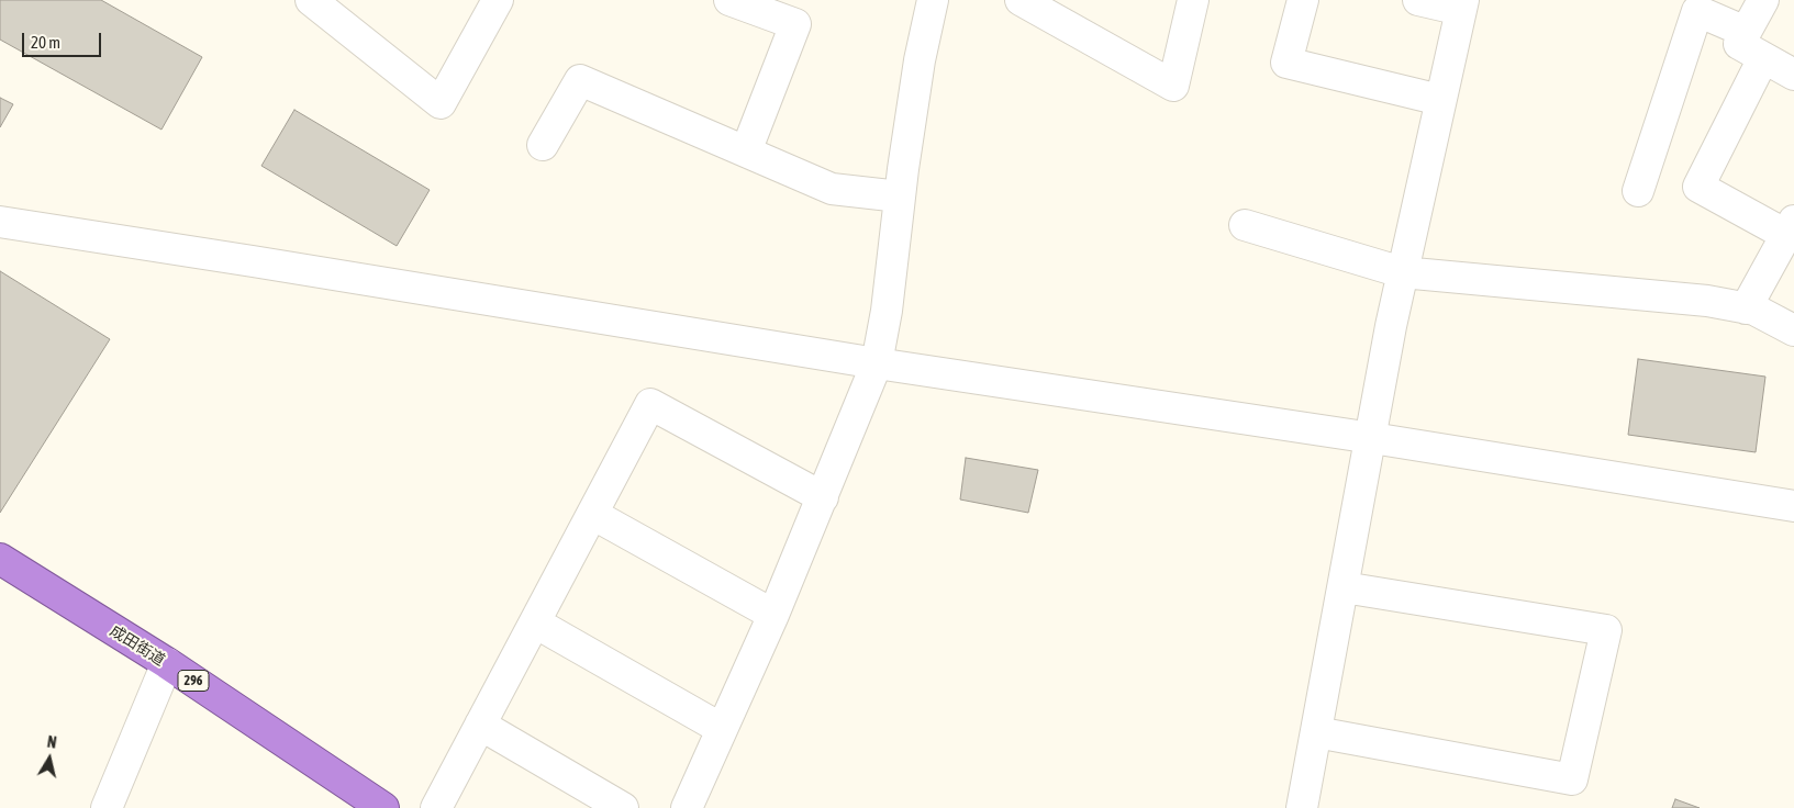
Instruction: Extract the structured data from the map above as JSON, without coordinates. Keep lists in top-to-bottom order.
{
  "streets": {
    "highway": ["成田街道", "296"]
  },
  "scale_bar": "20 m",
  "north": "top"
}
